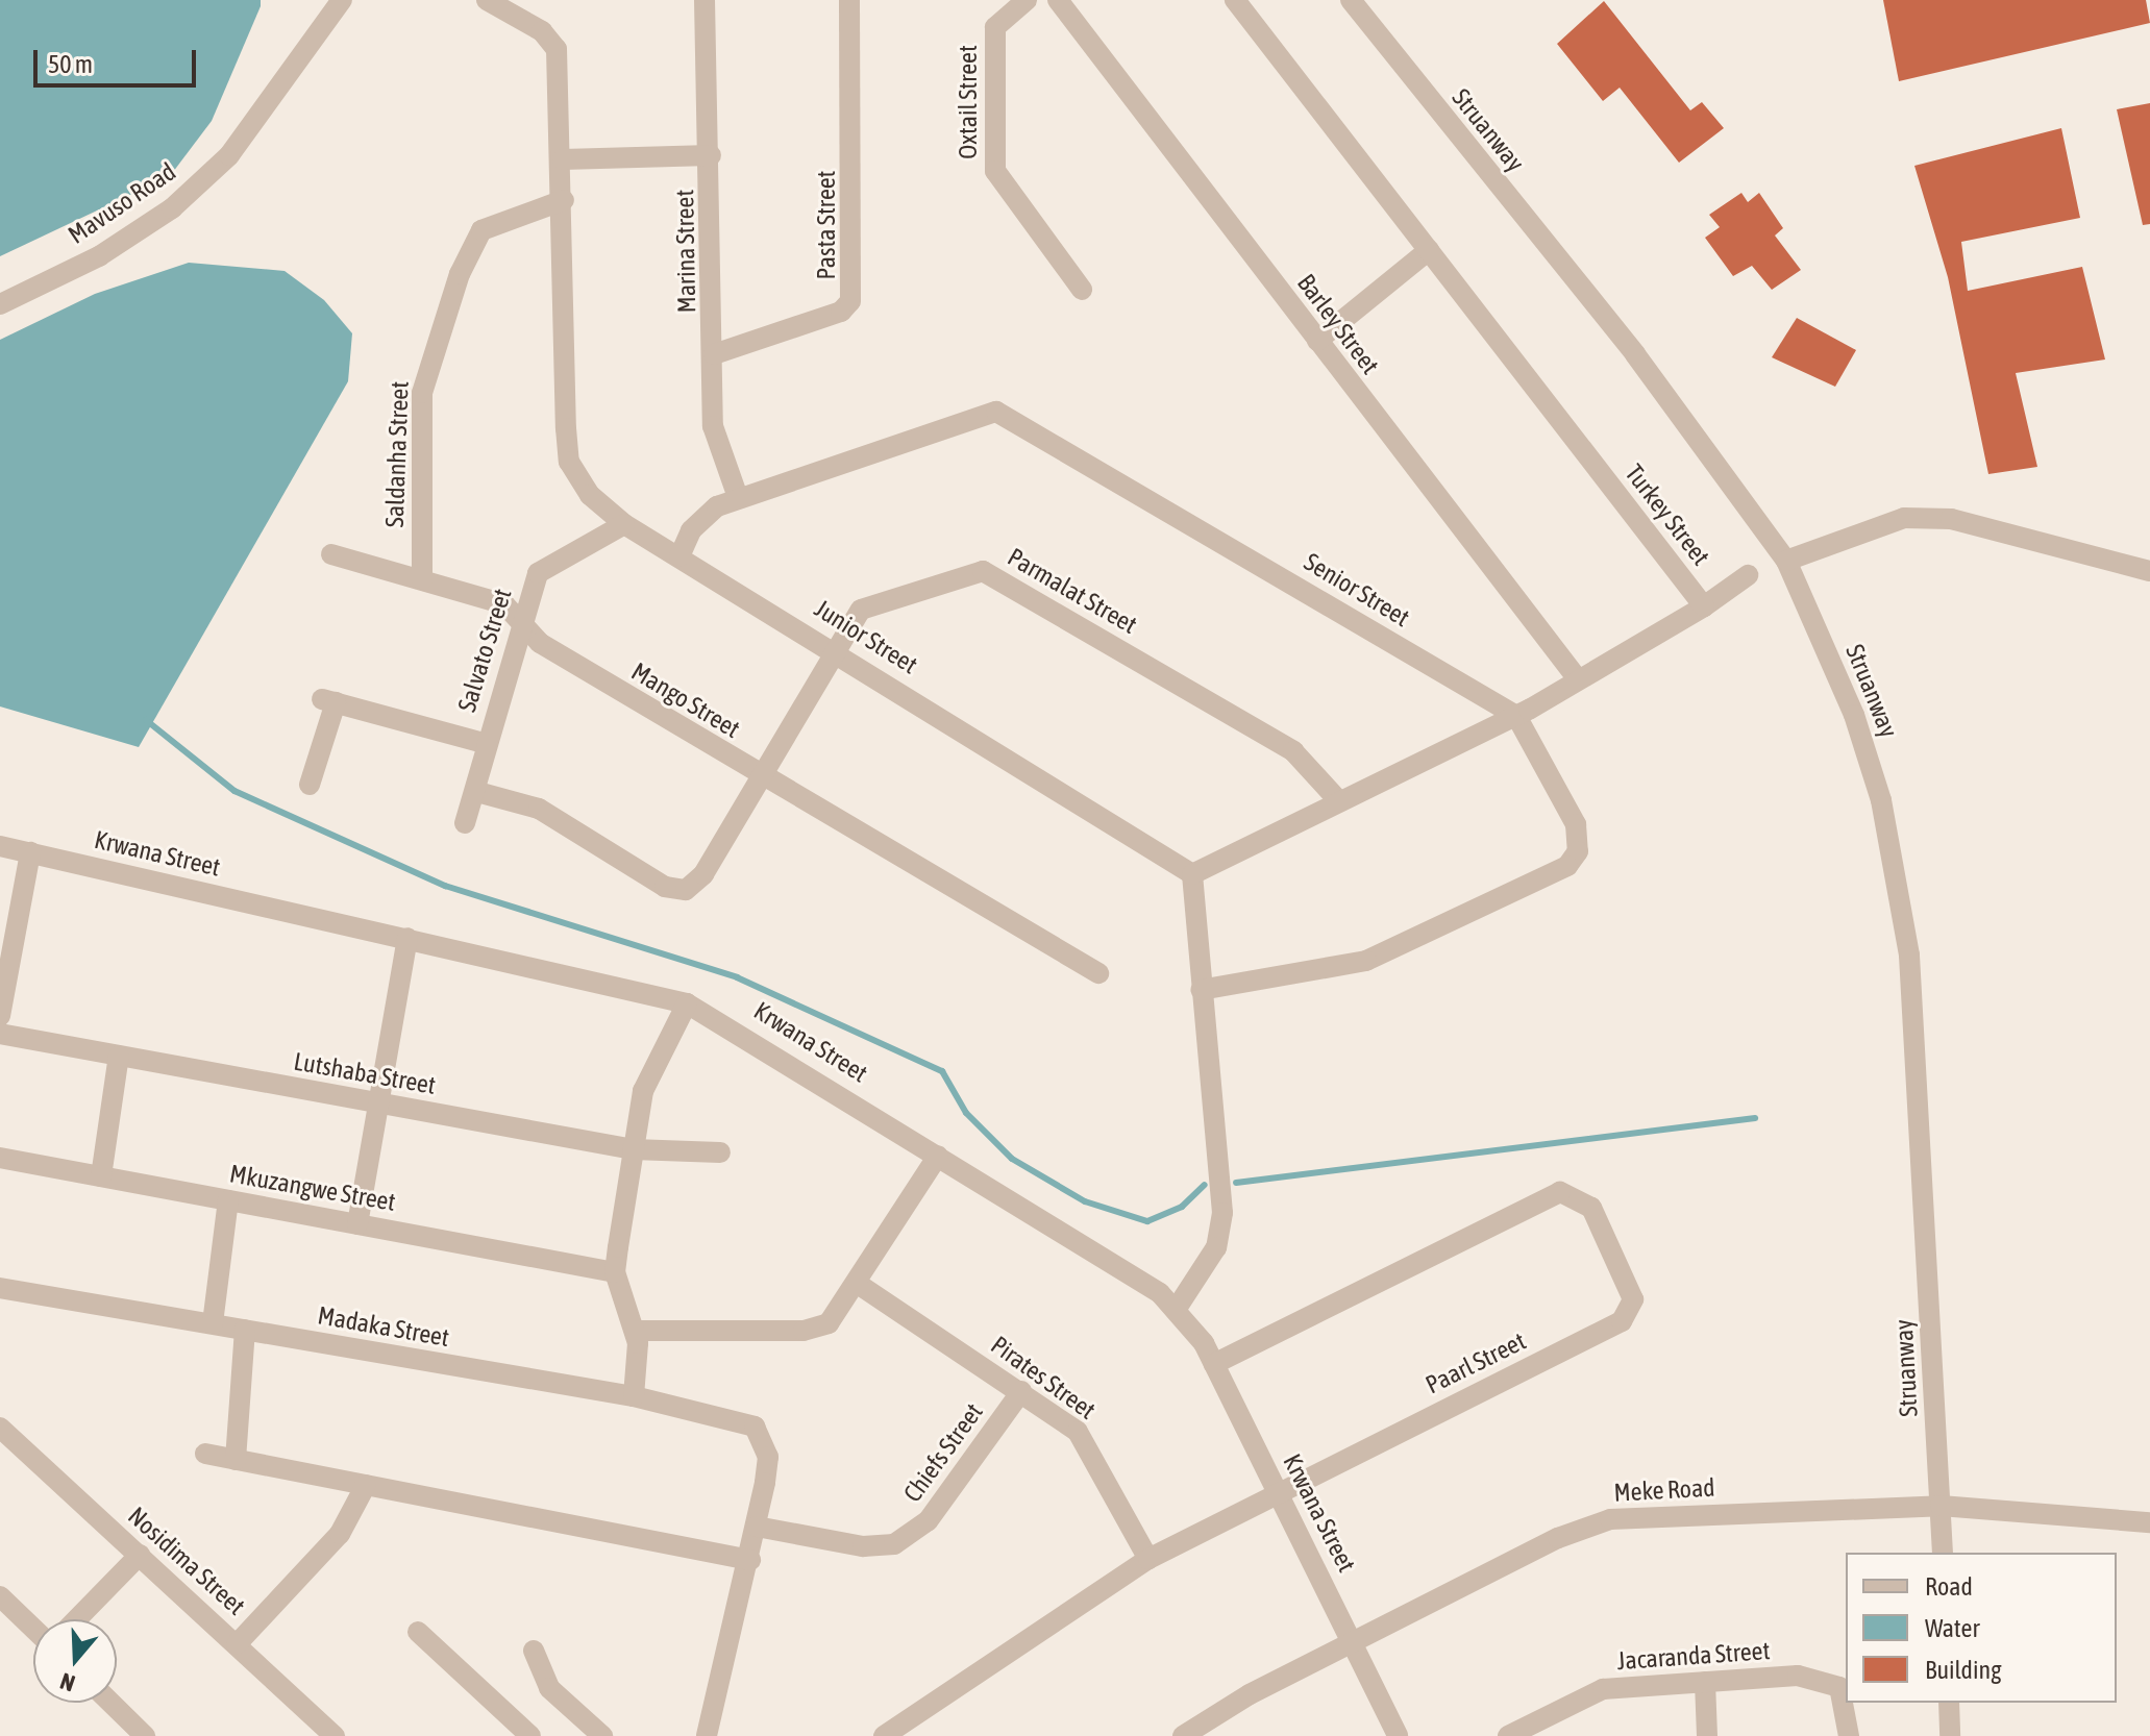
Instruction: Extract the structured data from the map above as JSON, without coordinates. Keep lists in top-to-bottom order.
{
  "streets": {
    "street": [
      "Oxtail Street",
      "Struanway",
      "Mavuso Road",
      "Pasta Street",
      "Marina Street",
      "Barley Street",
      "Saldanha Street",
      "Turkey Street",
      "Senior Street",
      "Parmalat Street",
      "Junior Street",
      "Salvato Street",
      "Mango Street",
      "Krwana Street",
      "Lutshaba Street",
      "Mkuzangwe Street",
      "Madaka Street",
      "Paarl Street",
      "Pirates Street",
      "Chiefs Street",
      "Meke Road",
      "Nosidima Street",
      "Jacaranda Street"
    ]
  },
  "crossings": [
    ["Struanway", "Meke Road"],
    ["Pasta Street", "Marina Street"],
    ["Marina Street", "Senior Street"],
    ["Barley Street", "Turkey Street"],
    ["Saldanha Street", "Junior Street"],
    ["Saldanha Street", "Mango Street"],
    ["Turkey Street", "Senior Street"],
    ["Turkey Street", "Parmalat Street"],
    ["Turkey Street", "Junior Street"],
    ["Senior Street", "Junior Street"],
    ["Parmalat Street", "Junior Street"],
    ["Parmalat Street", "Salvato Street"],
    ["Parmalat Street", "Mango Street"],
    ["Junior Street", "Salvato Street"],
    ["Salvato Street", "Mango Street"],
    ["Krwana Street", "Paarl Street"],
    ["Krwana Street", "Meke Road"],
    ["Madaka Street", "Chiefs Street"],
    ["Paarl Street", "Pirates Street"],
    ["Pirates Street", "Chiefs Street"]
  ],
  "legend": ["Road", "Water", "Building"],
  "scale_bar": "50 m",
  "north": "bottom"
}
